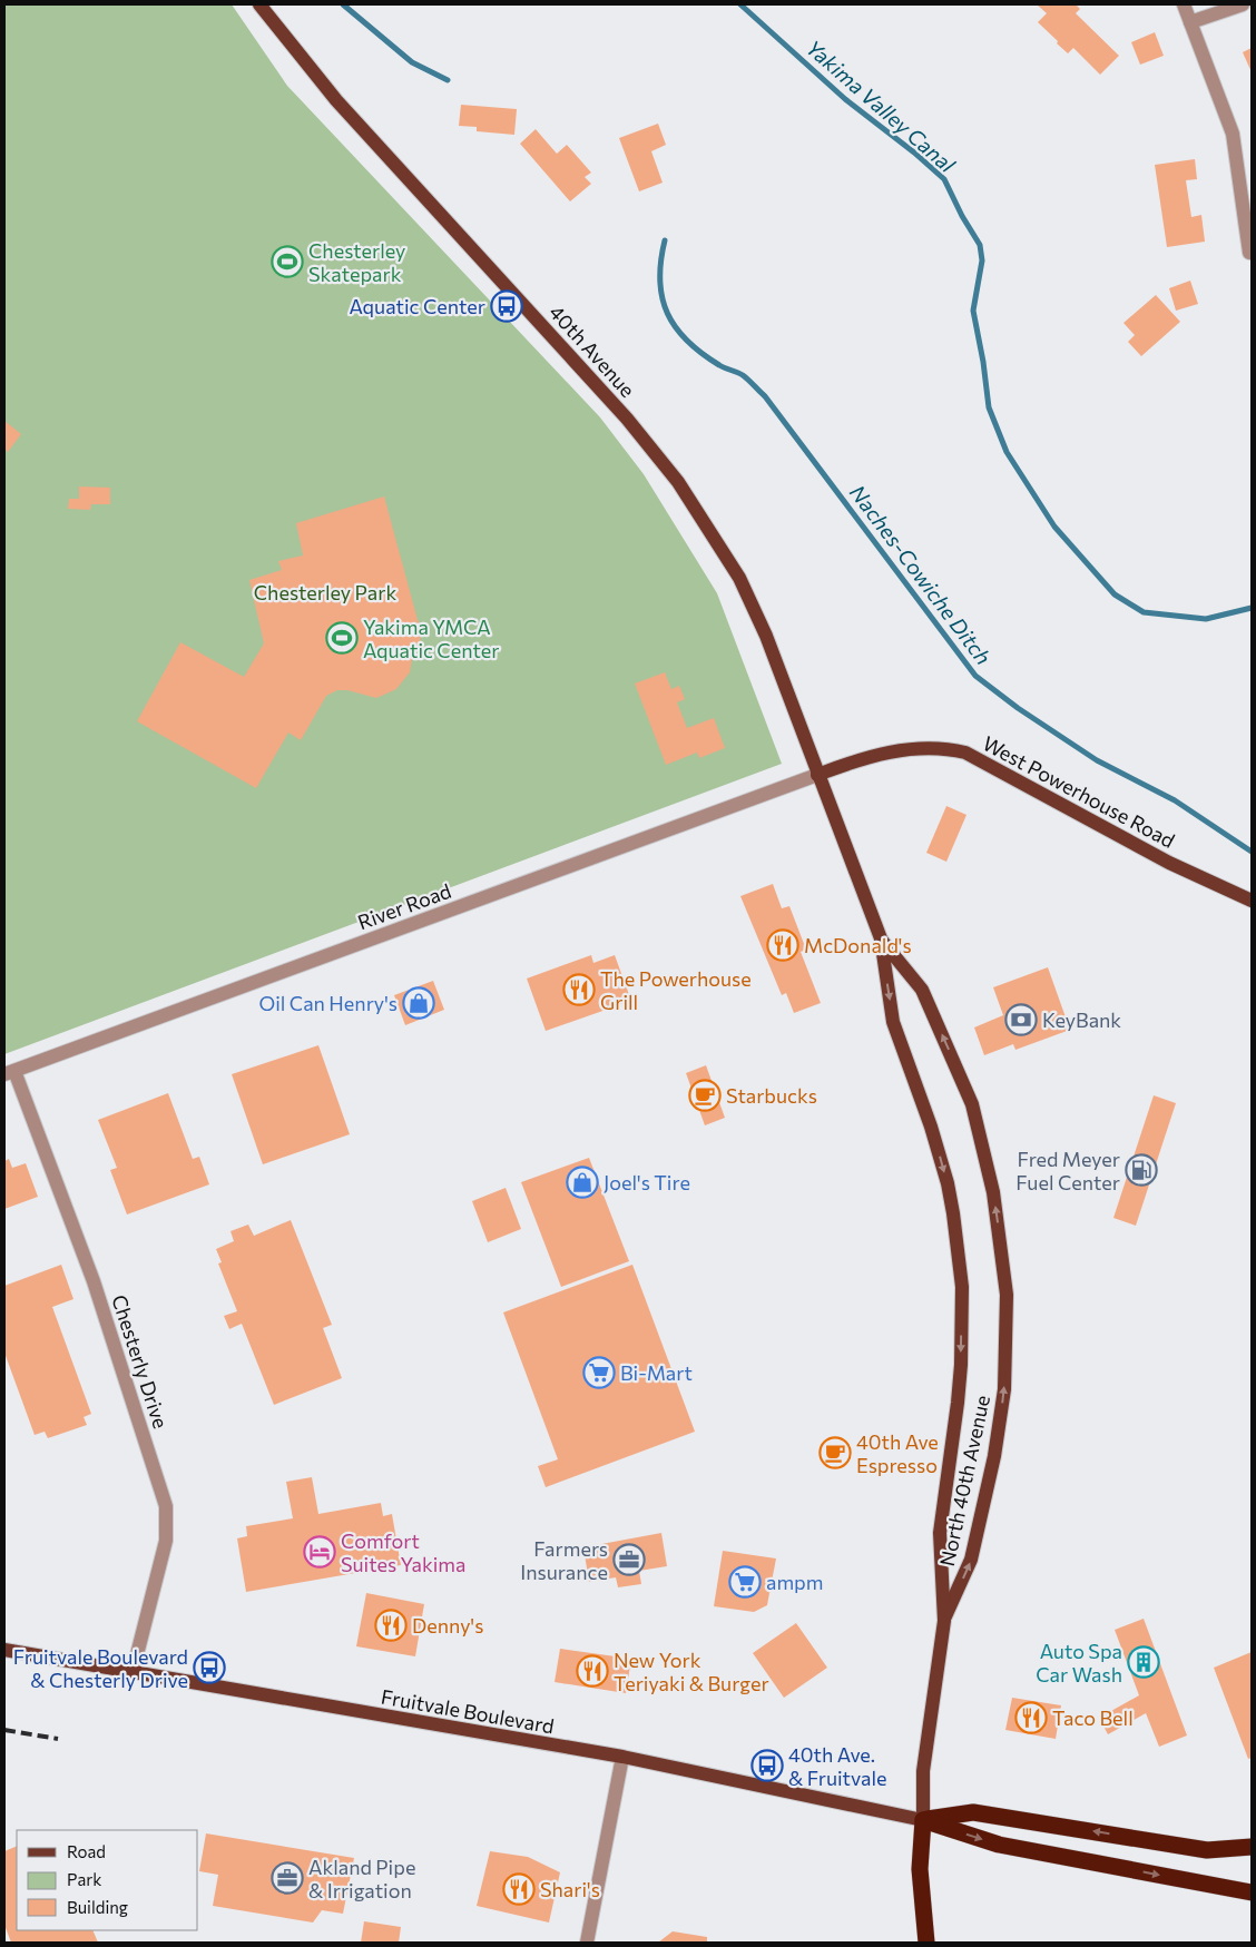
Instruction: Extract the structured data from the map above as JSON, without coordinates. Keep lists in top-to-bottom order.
{
  "streets": {
    "main road": [
      "40th Avenue",
      "West Powerhouse Road",
      "North 40th Avenue",
      "Fruitvale Boulevard"
    ],
    "street": ["River Road", "Chesterly Drive"]
  },
  "crossings": [
    ["40th Avenue", "West Powerhouse Road"],
    ["40th Avenue", "River Road"],
    ["40th Avenue", "North 40th Avenue"],
    ["West Powerhouse Road", "River Road"],
    ["West Powerhouse Road", "North 40th Avenue"],
    ["River Road", "Chesterly Drive"],
    ["River Road", "North 40th Avenue"],
    ["Chesterly Drive", "Fruitvale Boulevard"],
    ["North 40th Avenue", "Fruitvale Boulevard"]
  ],
  "water": ["Yakima Valley Canal", "Naches-Cowiche Ditch"],
  "parks": ["Chesterley Park"],
  "places": {
    "sports": ["Chesterley Skatepark", "Yakima YMCA Aquatic Center"],
    "bus stop": ["Aquatic Center", "Fruitvale Boulevard & Chesterly Drive", "40th Ave. & Fruitvale"],
    "restaurant": [
      "McDonald's",
      "The Powerhouse Grill",
      "Denny's",
      "New York Teriyaki & Burger",
      "Taco Bell",
      "Shari's"
    ],
    "shop": ["Oil Can Henry's", "Joel's Tire"],
    "bank": ["KeyBank"],
    "cafe": ["Starbucks", "40th Ave Espresso"],
    "fuel station": ["Fred Meyer Fuel Center"],
    "supermarket": ["Bi-Mart", "ampm"],
    "hotel": ["Comfort Suites Yakima"],
    "office": ["Farmers Insurance", "Akland Pipe & Irrigation"],
    "building": ["Auto Spa Car Wash"]
  },
  "legend": ["Road", "Park", "Building"]
}
